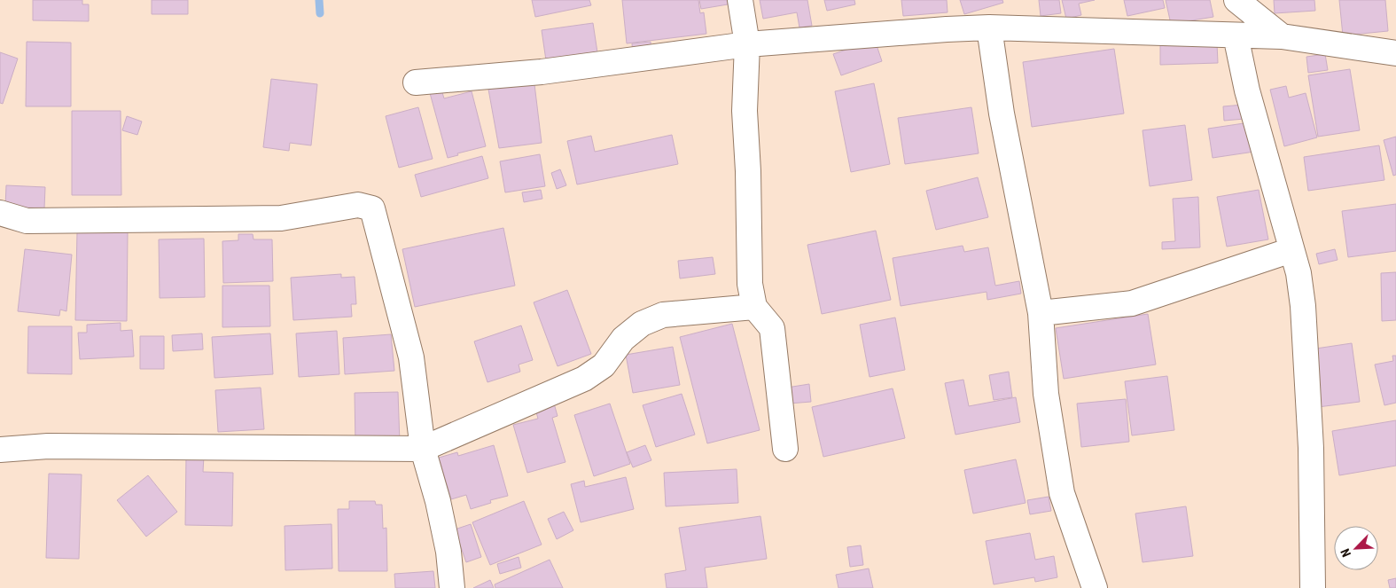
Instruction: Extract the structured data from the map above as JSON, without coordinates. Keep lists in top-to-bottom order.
{
  "north": "bottom left"
}
